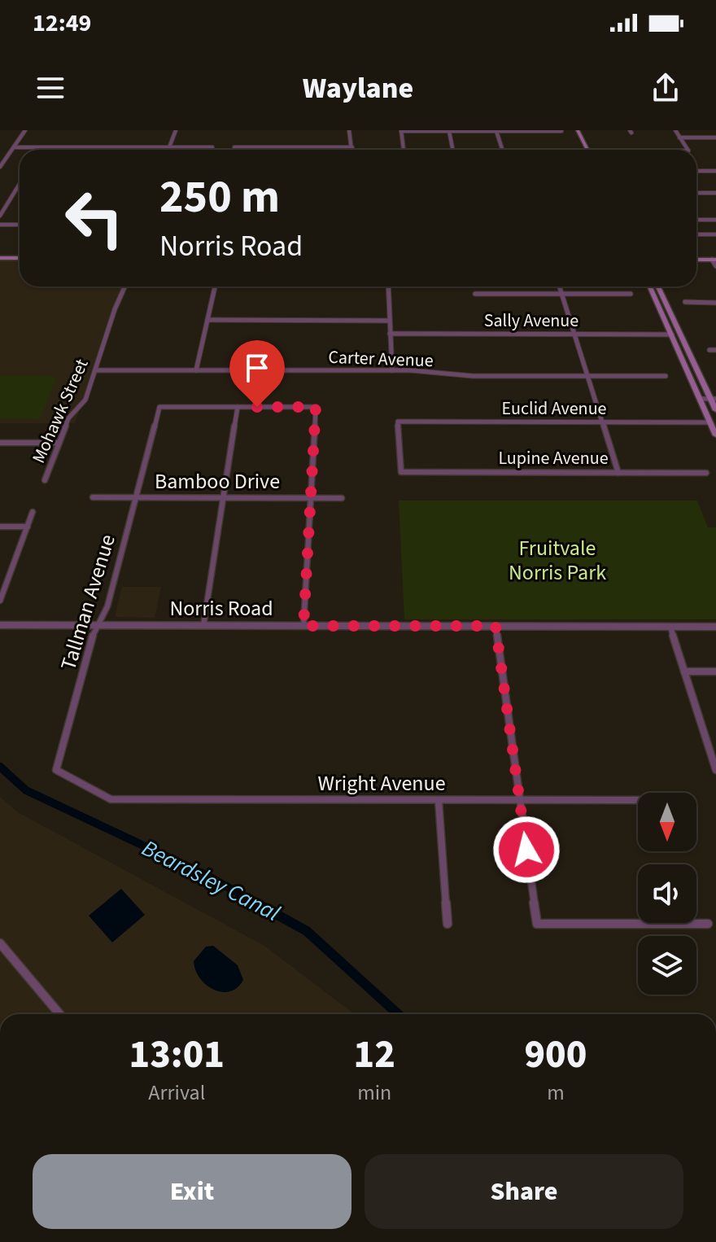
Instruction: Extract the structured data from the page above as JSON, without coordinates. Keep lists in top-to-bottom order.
{
  "streets": {
    "street": [
      "Sally Avenue",
      "Carter Avenue",
      "Euclid Avenue",
      "Mohawk Street",
      "Lupine Avenue",
      "Bamboo Drive",
      "Tallman Avenue",
      "Norris Road",
      "Wright Avenue"
    ]
  },
  "crossings": [
    ["Carter Avenue", "Mohawk Street"],
    ["Euclid Avenue", "Lupine Avenue"],
    ["Bamboo Drive", "Tallman Avenue"],
    ["Tallman Avenue", "Norris Road"],
    ["Tallman Avenue", "Wright Avenue"]
  ],
  "water": ["Beardsley Canal"],
  "parks": ["Fruitvale Norris Park"],
  "north": "bottom",
  "page": {
    "status": "12:49",
    "header": "Waylane",
    "turn": ["250 m", "Norris Road"],
    "eta": [
      "13:01",
      "Arrival",
      "12",
      "min",
      "900",
      "m"
    ],
    "buttons": ["Exit", "Share"]
  }
}
